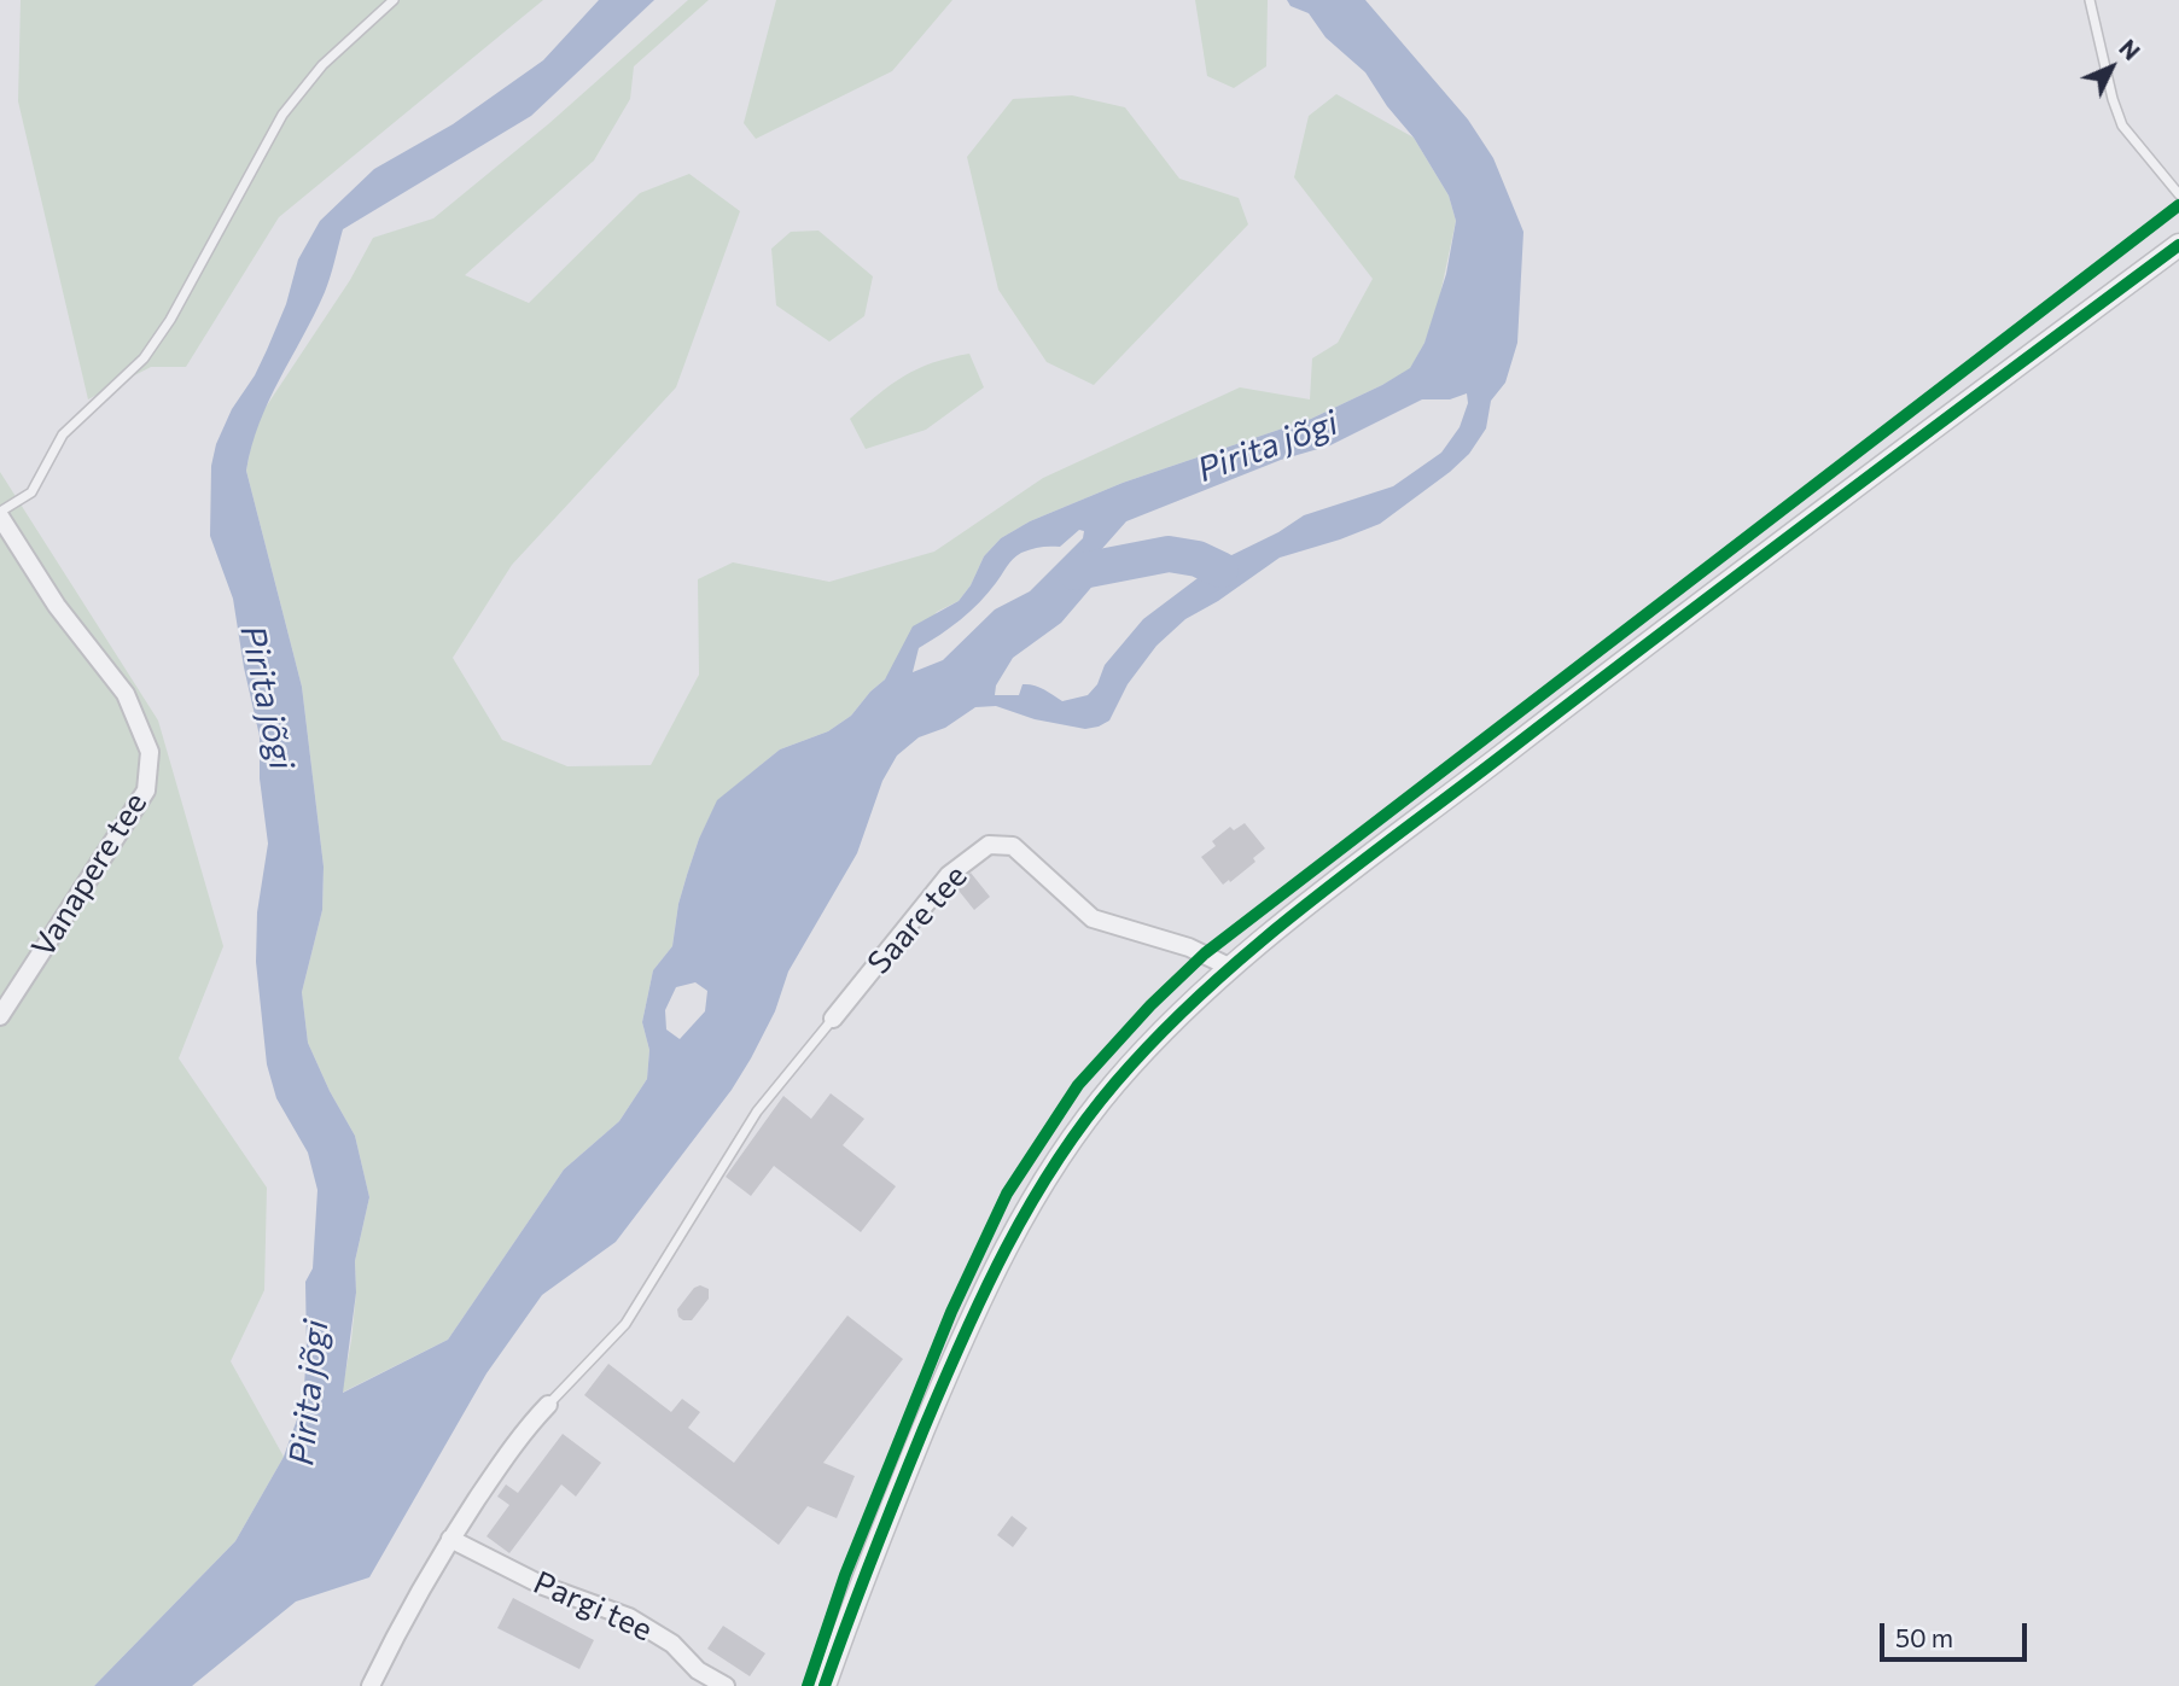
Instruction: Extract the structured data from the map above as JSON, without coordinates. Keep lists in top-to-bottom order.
{
  "streets": {
    "street": ["Vanapere tee", "Saare tee", "Pargi tee"]
  },
  "water": ["Pirita jõgi"],
  "scale_bar": "50 m",
  "north": "top right"
}
